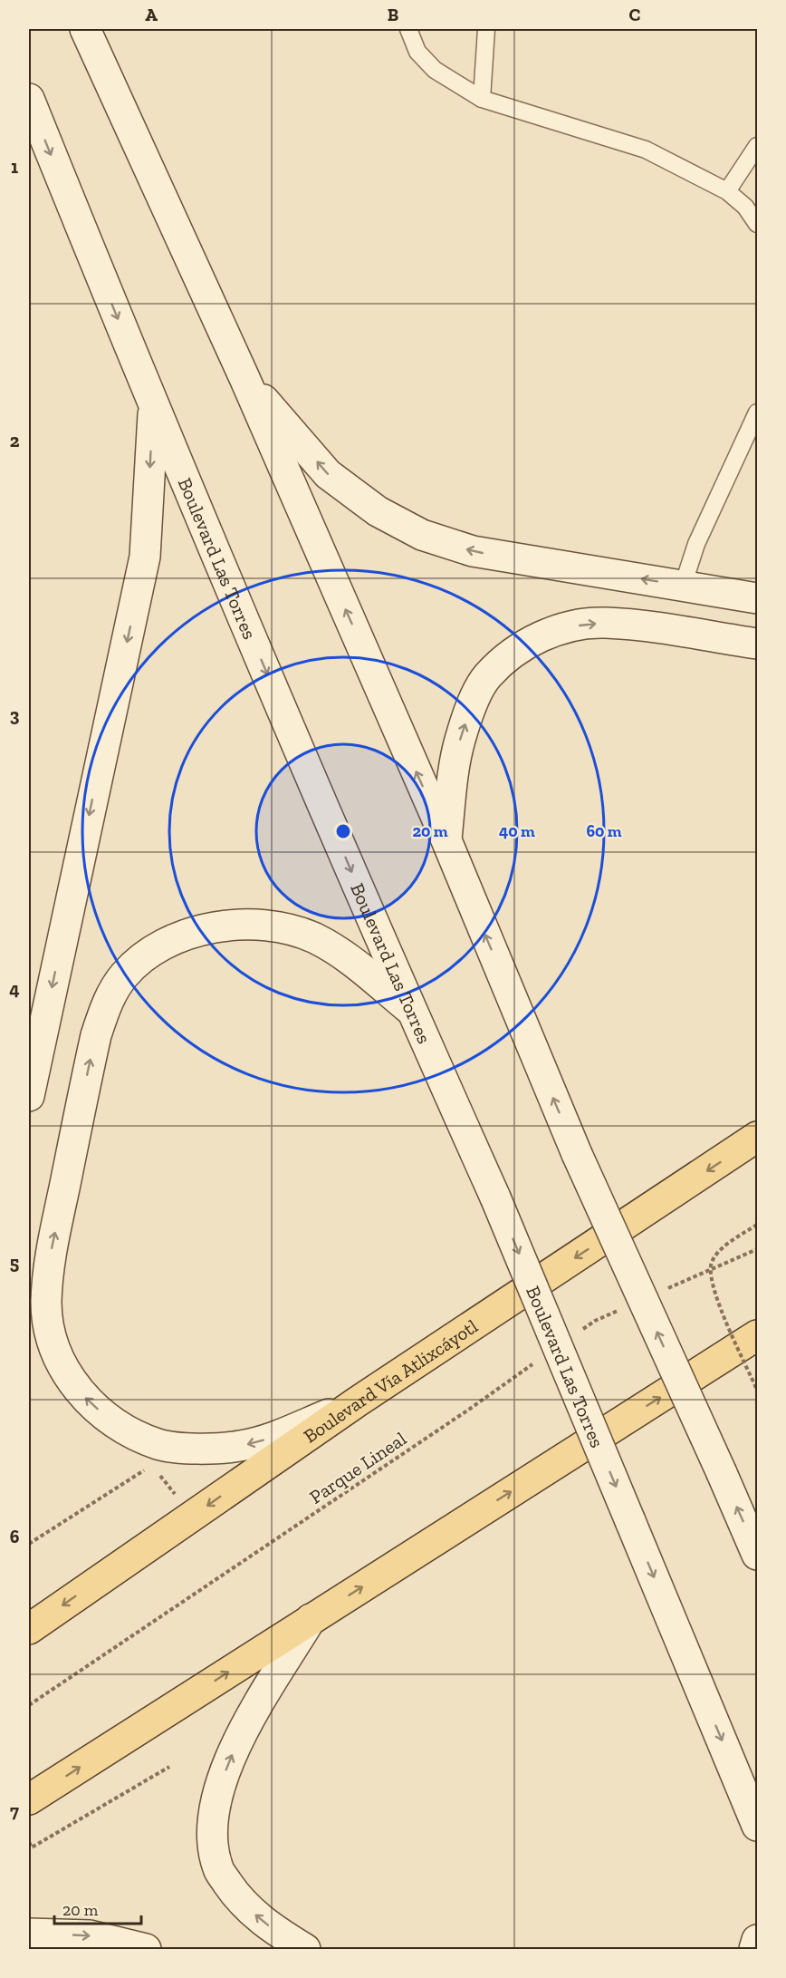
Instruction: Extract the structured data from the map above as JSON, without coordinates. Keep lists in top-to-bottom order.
{
  "streets": {
    "main road": ["Boulevard Las Torres", "Boulevard Vía Atlixcáyotl"],
    "path": ["Parque Lineal"]
  },
  "scale_bar": "20 m",
  "grid": {
    "columns": ["A", "B", "C"],
    "rows": [
      "1",
      "2",
      "3",
      "4",
      "5",
      "6",
      "7"
    ]
  },
  "rings": ["20 m", "40 m", "60 m"]
}
